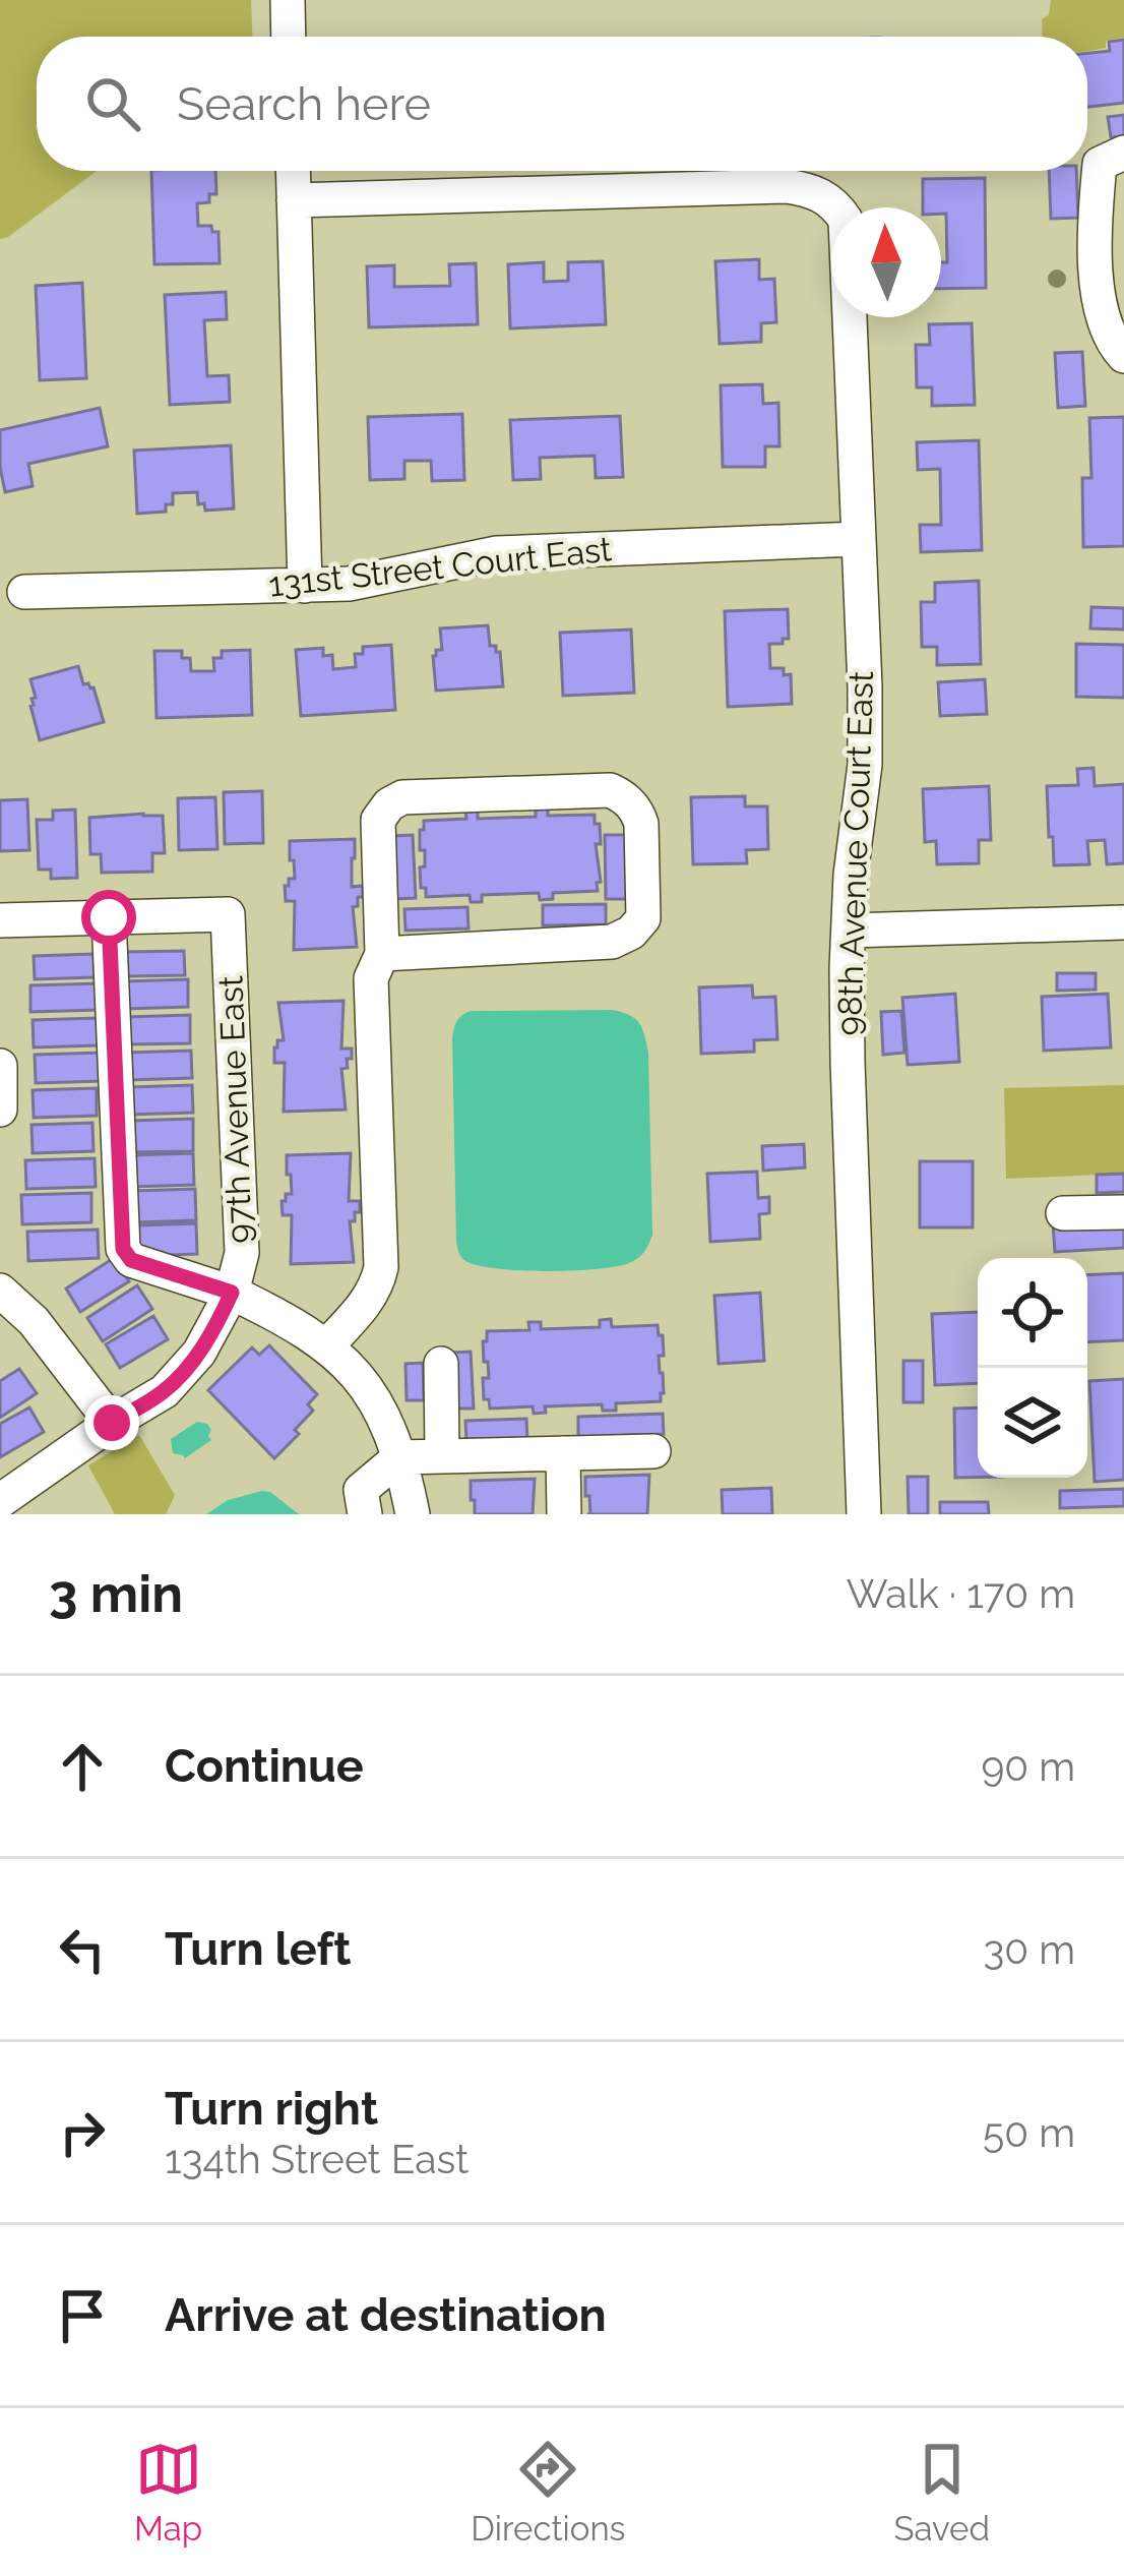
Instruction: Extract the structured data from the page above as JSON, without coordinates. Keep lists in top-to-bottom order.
{
  "streets": {
    "street": ["131st Street Court East", "98th Avenue Court East", "97th Avenue East"]
  },
  "crossings": [
    ["131st Street Court East", "98th Avenue Court East"]
  ],
  "north": "top",
  "page": {
    "search": "Search here",
    "heading": ["3 min", "Walk · 170 m"],
    "list": [
      ["Continue", "90 m"],
      ["Turn left", "30 m"],
      ["Turn right", "134th Street East", "50 m"],
      "Arrive at destination"
    ],
    "nav": ["Map", "Directions", "Saved"]
  }
}
